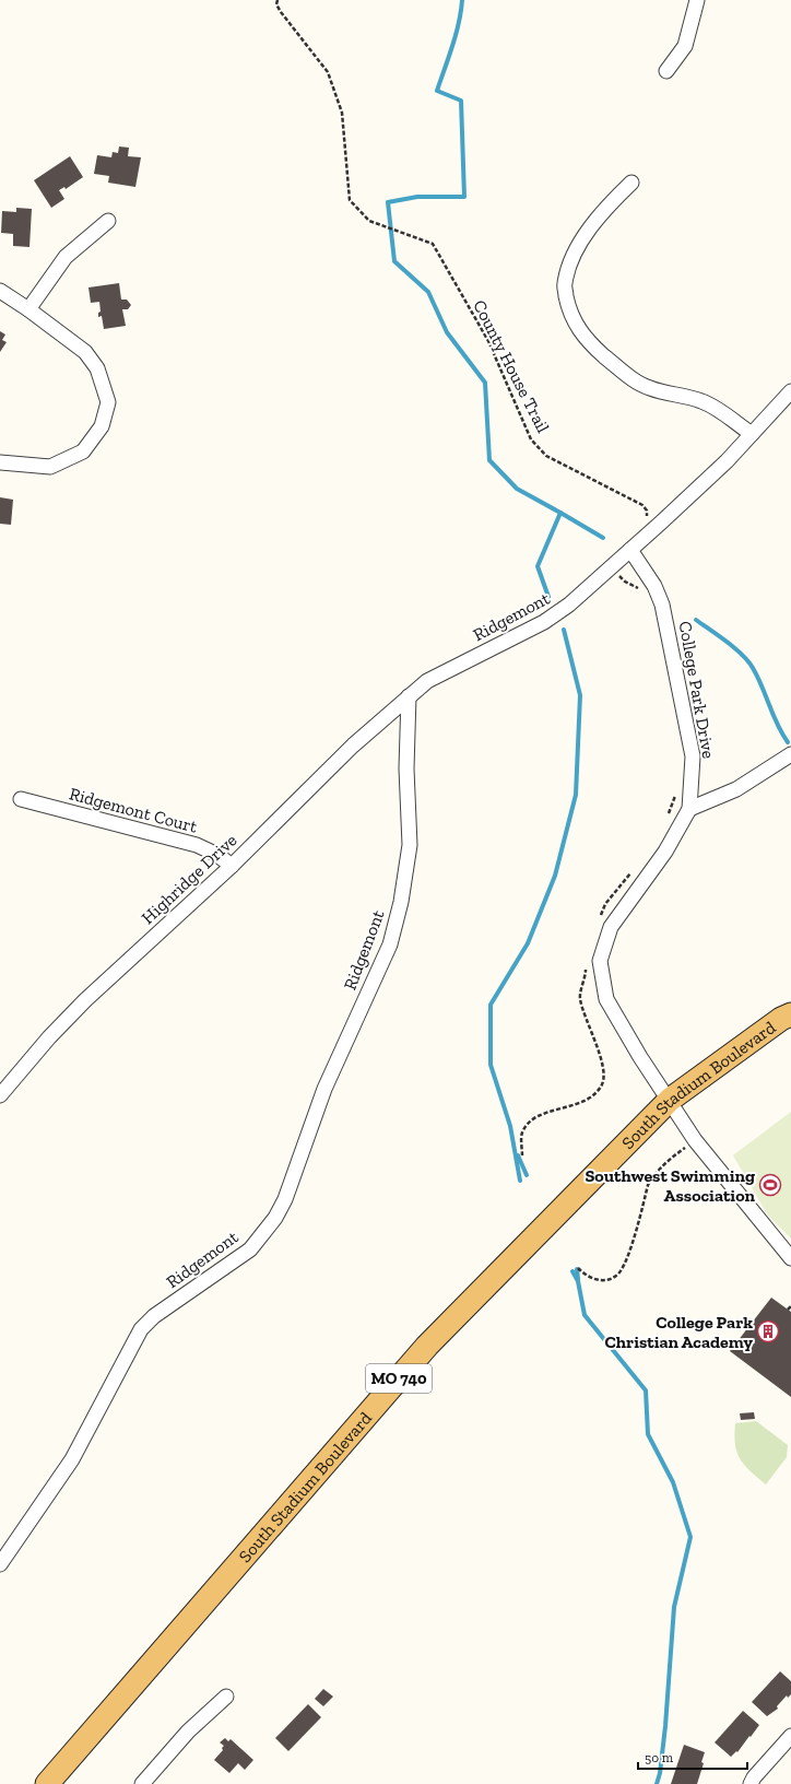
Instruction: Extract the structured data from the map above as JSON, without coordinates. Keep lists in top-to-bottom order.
{
  "streets": {
    "main road": ["South Stadium Boulevard", "MO 740"],
    "street": [
      "Ridgemont",
      "College Park Drive",
      "Ridgemont Court",
      "Highridge Drive"
    ],
    "path": ["County House Trail"]
  },
  "crossings": [
    ["Ridgemont", "College Park Drive"],
    ["Ridgemont", "Highridge Drive"],
    ["College Park Drive", "South Stadium Boulevard"],
    ["Ridgemont Court", "Highridge Drive"]
  ],
  "places": {
    "sports": ["Southwest Swimming Association"],
    "building": ["College Park Christian Academy"]
  },
  "scale_bar": "50 m"
}
